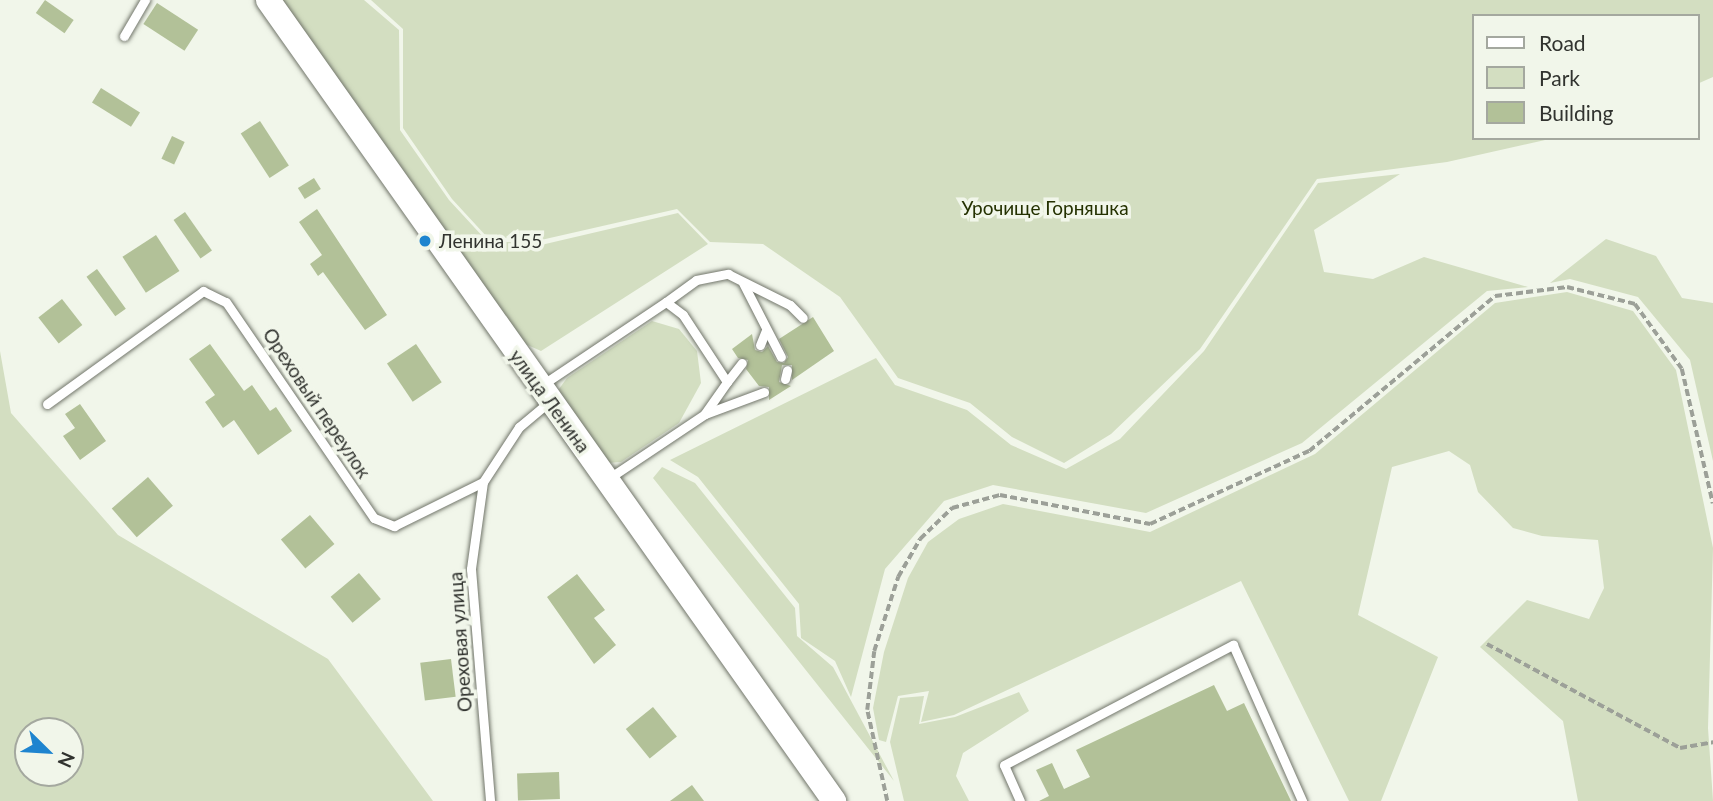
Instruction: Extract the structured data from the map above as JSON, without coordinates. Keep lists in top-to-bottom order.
{
  "streets": {
    "main road": ["улица Ленина"],
    "lane": ["Ореховый переулок", "Ореховая улица"]
  },
  "crossings": [
    ["Ореховый переулок", "Ореховая улица"]
  ],
  "parks": ["Урочище Горняшка"],
  "places": ["Ленина 155"],
  "legend": ["Road", "Park", "Building"],
  "north": "bottom right"
}
